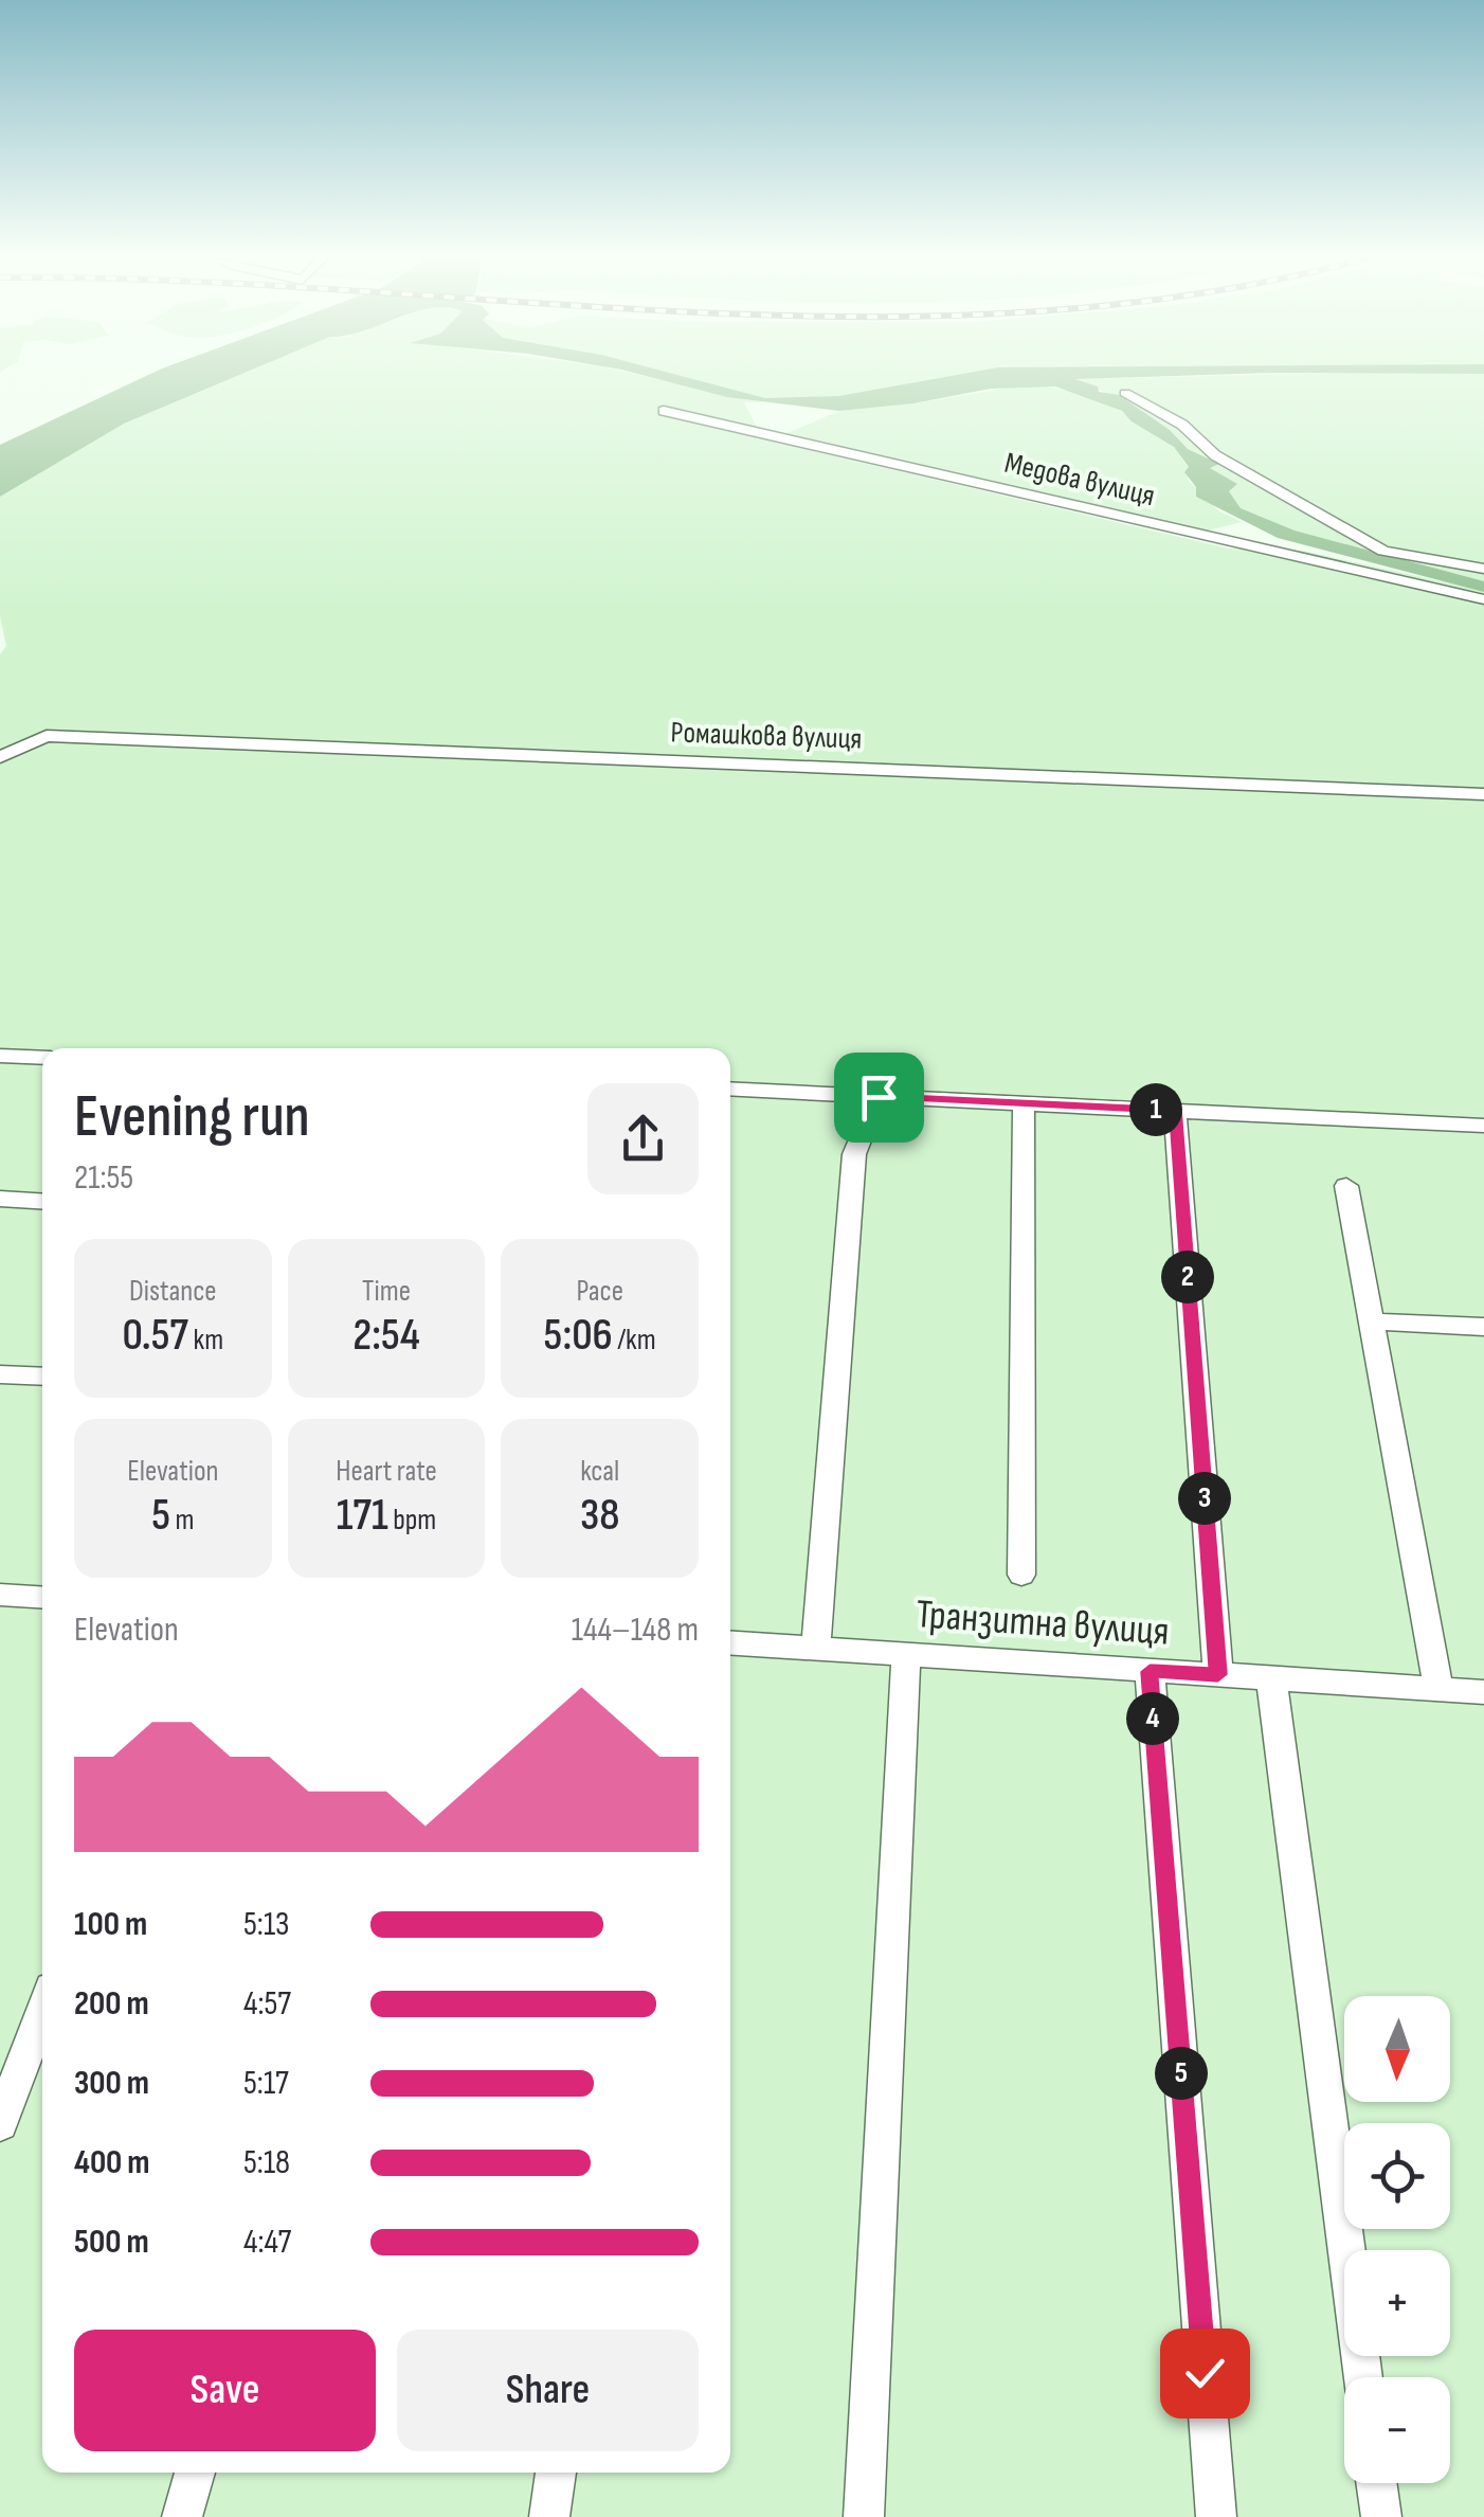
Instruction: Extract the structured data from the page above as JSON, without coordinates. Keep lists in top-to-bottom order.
{
  "streets": {
    "street": ["Медова вулиця", "Ромашкова вулиця", "Транзитна вулиця"]
  },
  "north": "bottom",
  "page": {
    "heading": ["Evening run", "21:55"],
    "pins": [
      "1",
      "2",
      "3",
      "4",
      "5"
    ],
    "stats": [
      ["Distance", "0.57 km"],
      ["Time", "2:54"],
      ["Pace", "5:06 /km"],
      ["Elevation", "5 m"],
      ["Heart rate", "171 bpm"],
      ["kcal", "38"]
    ],
    "chart": ["Elevation", "144–148 m"],
    "list": [
      {
        "name": "100 m",
        "note": "5:13"
      },
      {
        "name": "200 m",
        "note": "4:57"
      },
      {
        "name": "300 m",
        "note": "5:17"
      },
      {
        "name": "400 m",
        "note": "5:18"
      },
      {
        "name": "500 m",
        "note": "4:47"
      }
    ],
    "map_buttons": ["+", "−"],
    "buttons": ["Save", "Share"]
  }
}
